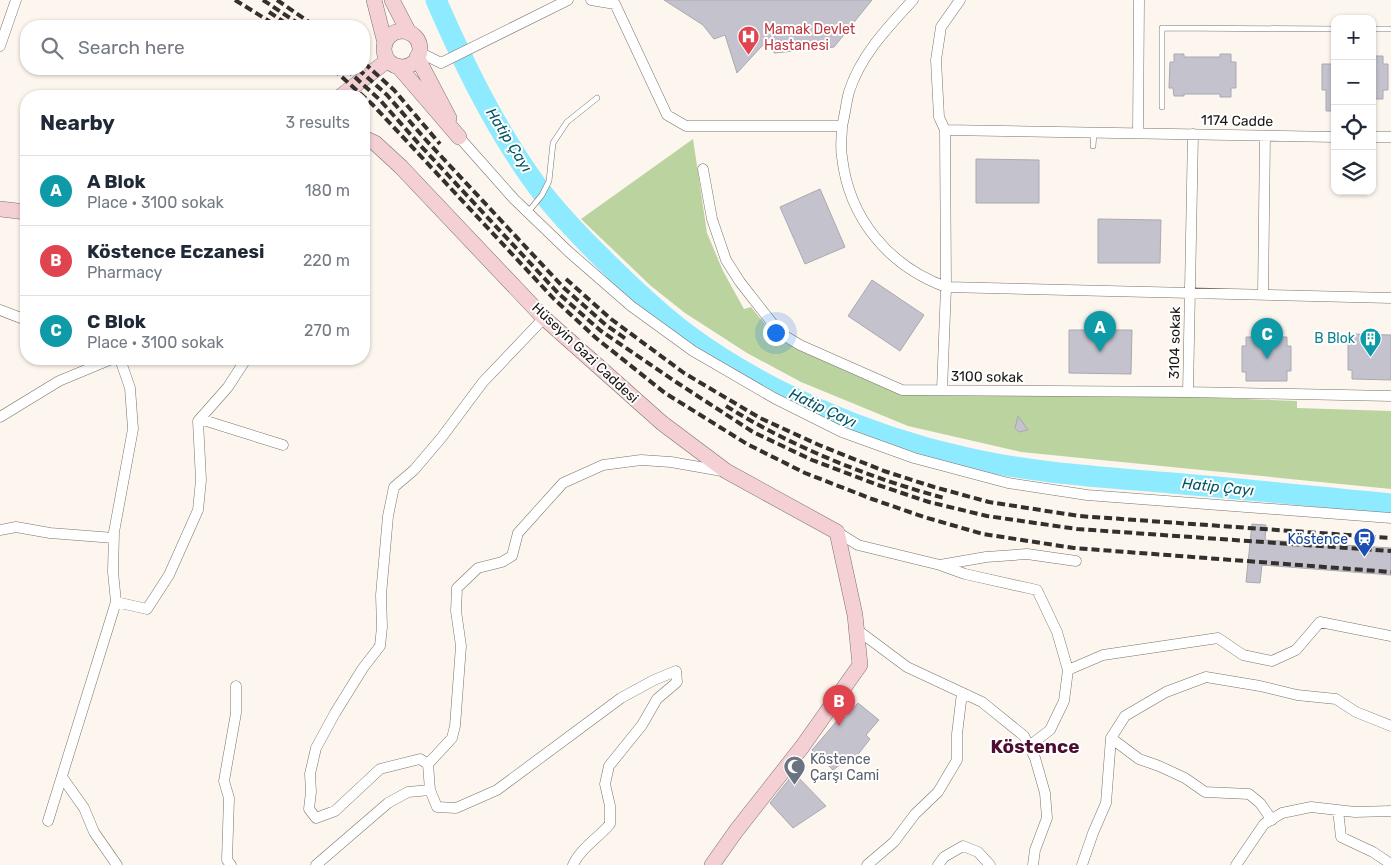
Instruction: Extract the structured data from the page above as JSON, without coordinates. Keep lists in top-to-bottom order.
{
  "streets": {
    "street": [
      "1174 Cadde",
      "3104 sokak",
      "Hüseyin Gazi Caddesi",
      "3100 sokak"
    ]
  },
  "crossings": [
    ["1174 Cadde", "3104 sokak"],
    ["3104 sokak", "3100 sokak"]
  ],
  "districts": ["Köstence"],
  "water": ["Hatip Çayı"],
  "places": {
    "hospital": ["Mamak Devlet Hastanesi"],
    "building": ["B Blok"],
    "station": ["Köstence"],
    "mosque": ["Köstence Çarşı Cami"]
  },
  "page": {
    "map_buttons": ["+", "−"],
    "search": "Search here",
    "heading": ["Nearby", "3 results"],
    "list": [
      {
        "mark": "A",
        "name": "A Blok",
        "note": "Place · 3100 sokak",
        "value": "180 m"
      },
      {
        "mark": "B",
        "name": "Köstence Eczanesi",
        "note": "Pharmacy",
        "value": "220 m"
      },
      {
        "mark": "C",
        "name": "C Blok",
        "note": "Place · 3100 sokak",
        "value": "270 m"
      }
    ],
    "pins": ["A", "C", "B"]
  }
}
